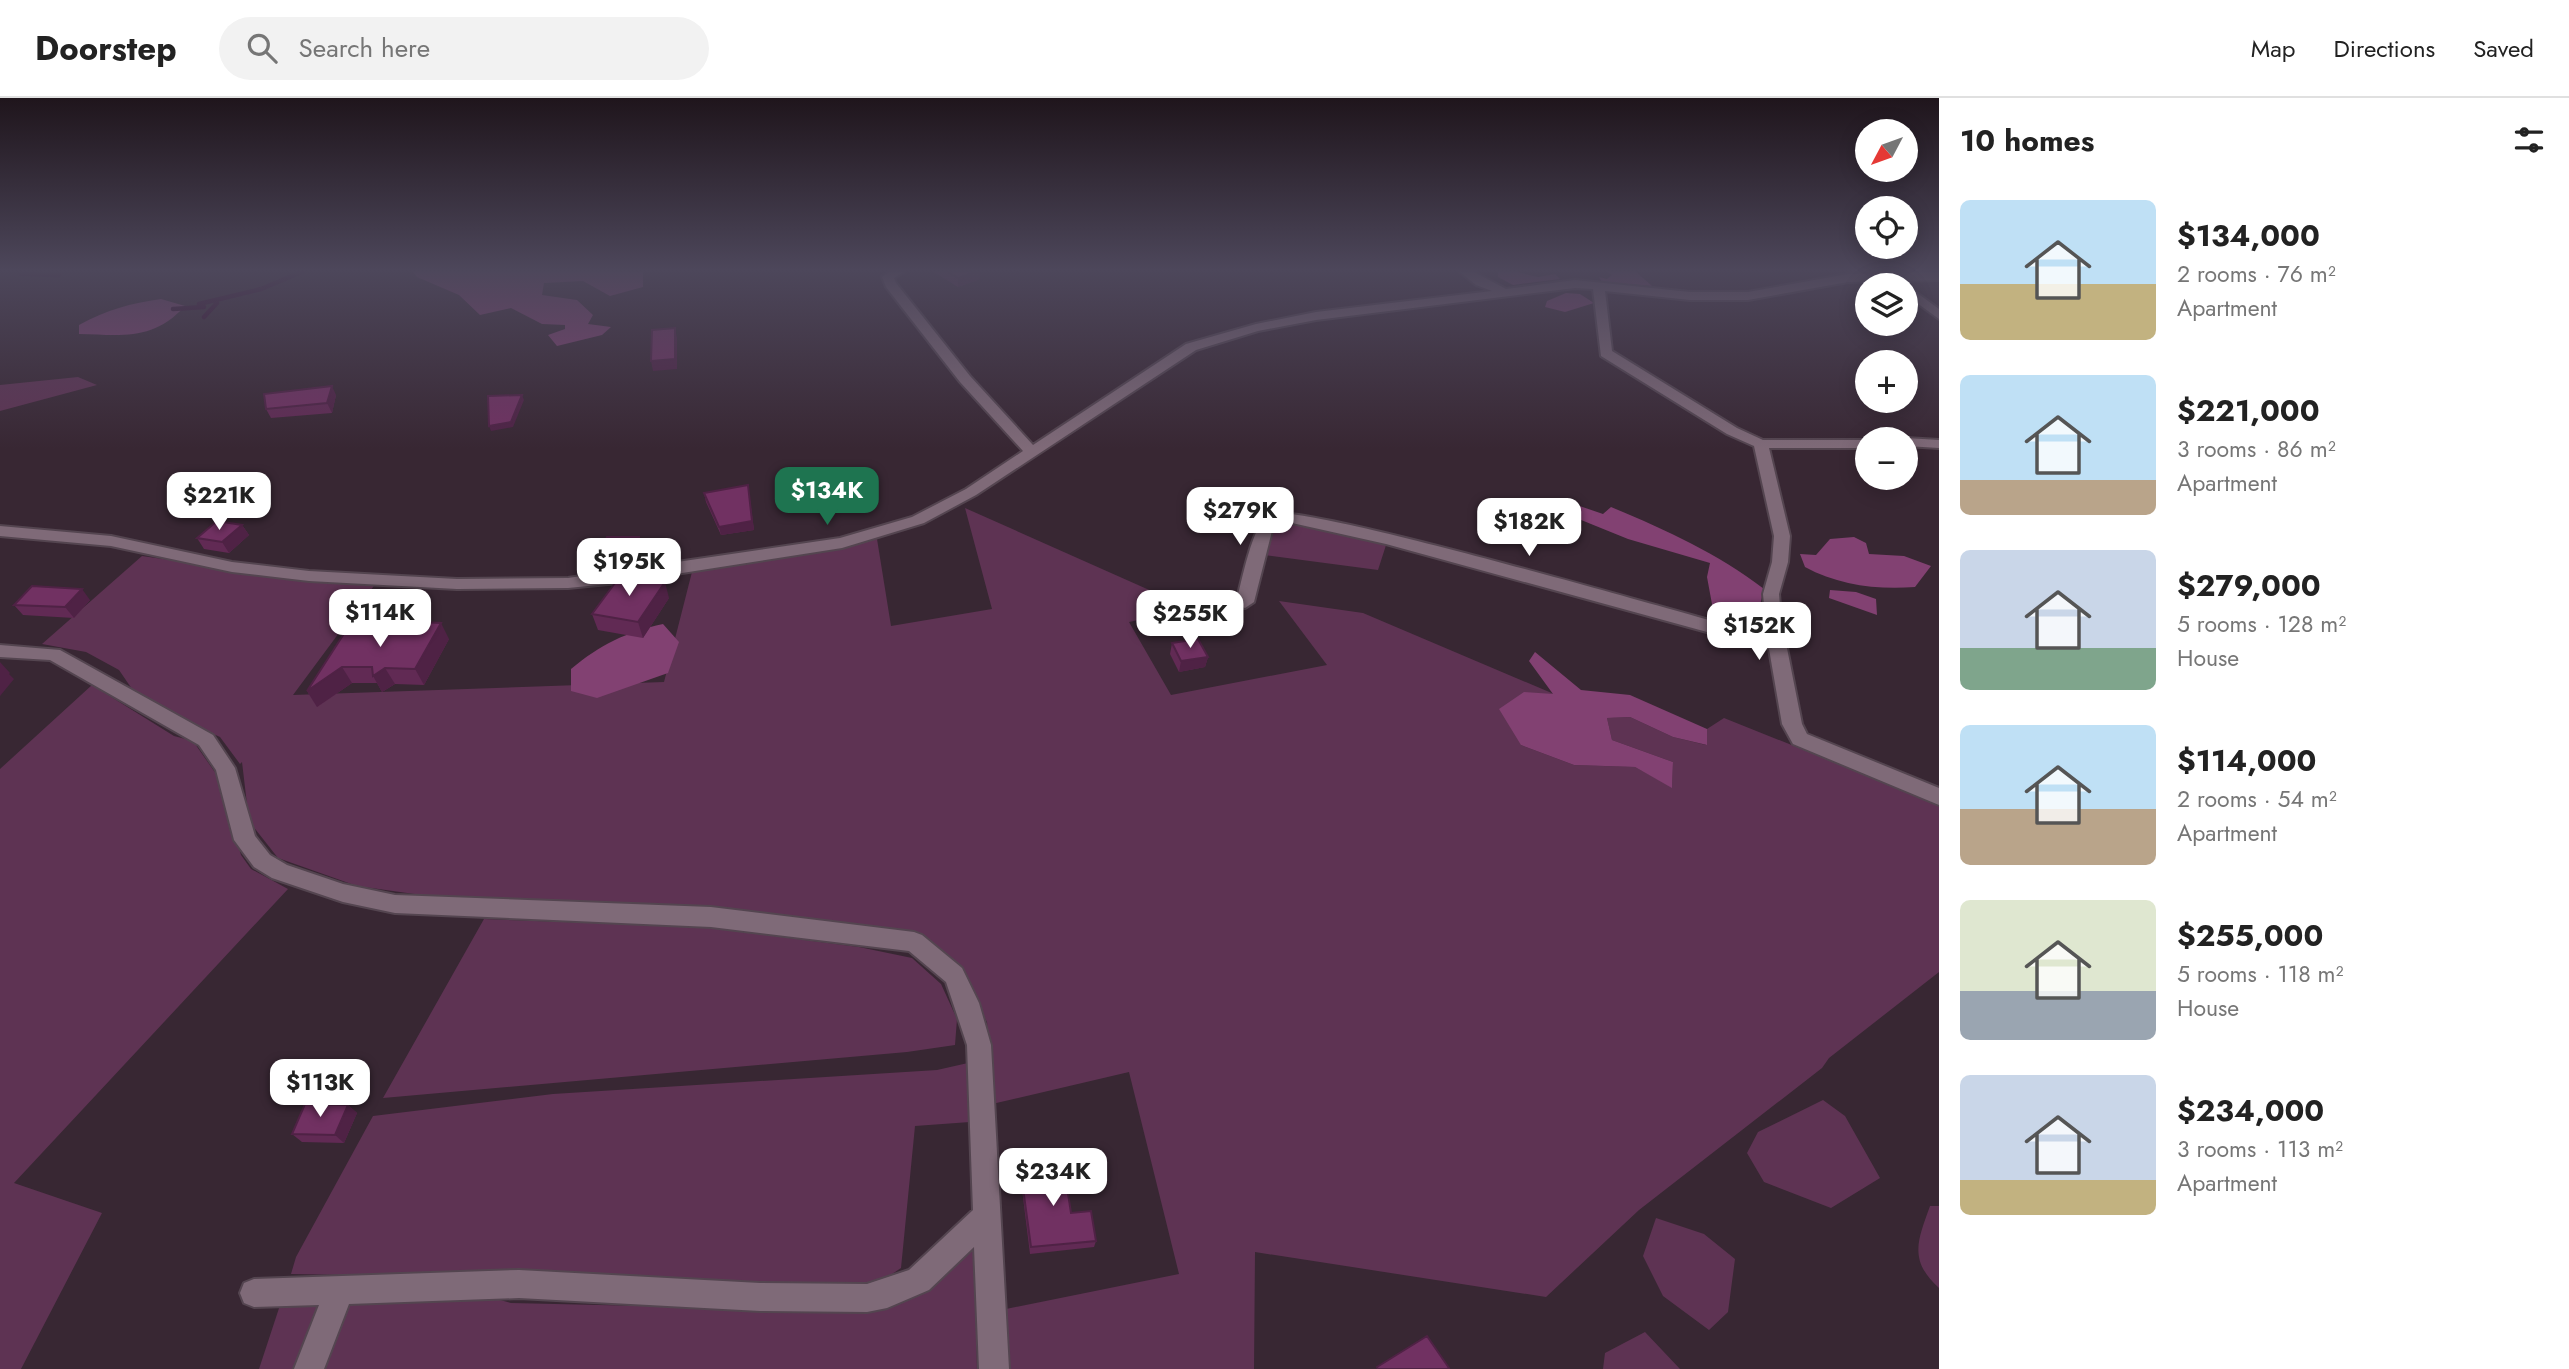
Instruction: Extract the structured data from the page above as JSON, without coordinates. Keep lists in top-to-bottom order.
{
  "north": "bottom left",
  "page": {
    "header": "Doorstep",
    "search": "Search here",
    "nav": ["Map", "Directions", "Saved"],
    "heading": "10 homes",
    "map_buttons": ["+", "−"],
    "list": [
      {
        "name": "$134,000",
        "note": "2 rooms · 76 m² · Apartment"
      },
      {
        "name": "$221,000",
        "note": "3 rooms · 86 m² · Apartment"
      },
      {
        "name": "$279,000",
        "note": "5 rooms · 128 m² · House"
      },
      {
        "name": "$114,000",
        "note": "2 rooms · 54 m² · Apartment"
      },
      {
        "name": "$255,000",
        "note": "5 rooms · 118 m² · House"
      },
      {
        "name": "$234,000",
        "note": "3 rooms · 113 m² · Apartment"
      }
    ],
    "price": [
      "$134K",
      "$221K",
      "$279K",
      "$182K",
      "$195K",
      "$114K",
      "$255K",
      "$152K",
      "$113K",
      "$234K"
    ]
  }
}
